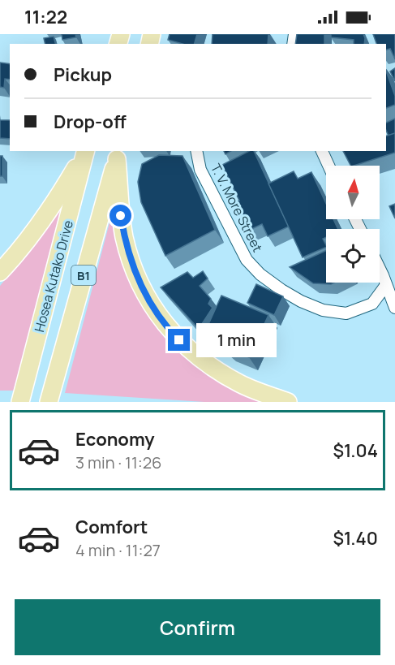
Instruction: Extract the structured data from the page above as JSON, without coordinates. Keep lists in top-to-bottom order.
{
  "streets": {
    "main road": ["B1", "Hosea Kutako Drive"],
    "street": ["T. V. More Street"]
  },
  "north": "top",
  "page": {
    "status": "11:22",
    "banner": ["Pickup", "Drop-off"],
    "bubble": "1 min",
    "list": [
      {
        "name": "Economy",
        "note": "3 min · 11:26",
        "value": "$1.04"
      },
      {
        "name": "Comfort",
        "note": "4 min · 11:27",
        "value": "$1.40"
      }
    ],
    "buttons": "Confirm"
  }
}
